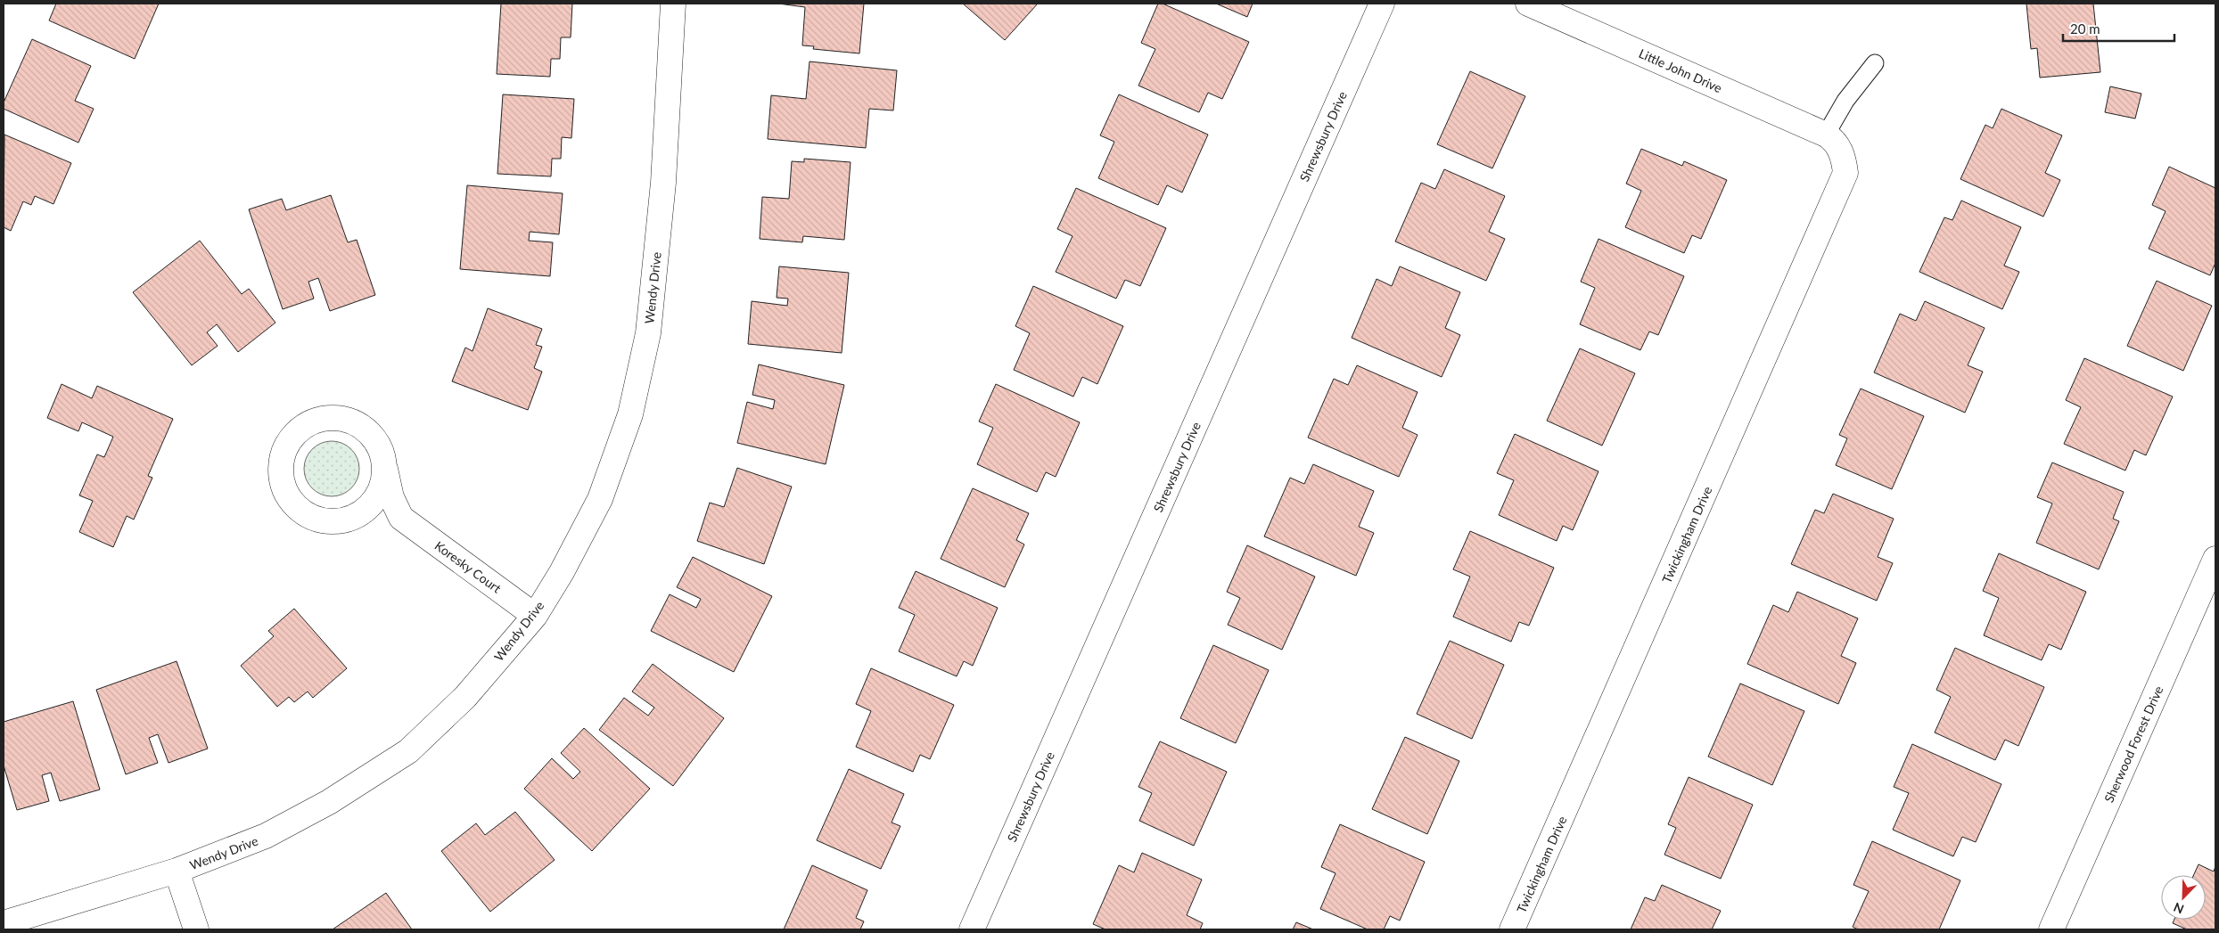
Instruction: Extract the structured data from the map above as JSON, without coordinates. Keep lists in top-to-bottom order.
{
  "streets": {
    "street": [
      "Little John Drive",
      "Shrewsbury Drive",
      "Wendy Drive",
      "Twickingham Drive",
      "Koresky Court",
      "Sherwood Forest Drive"
    ]
  },
  "crossings": [
    ["Little John Drive", "Twickingham Drive"],
    ["Wendy Drive", "Koresky Court"]
  ],
  "scale_bar": "20 m",
  "north": "bottom left"
}
